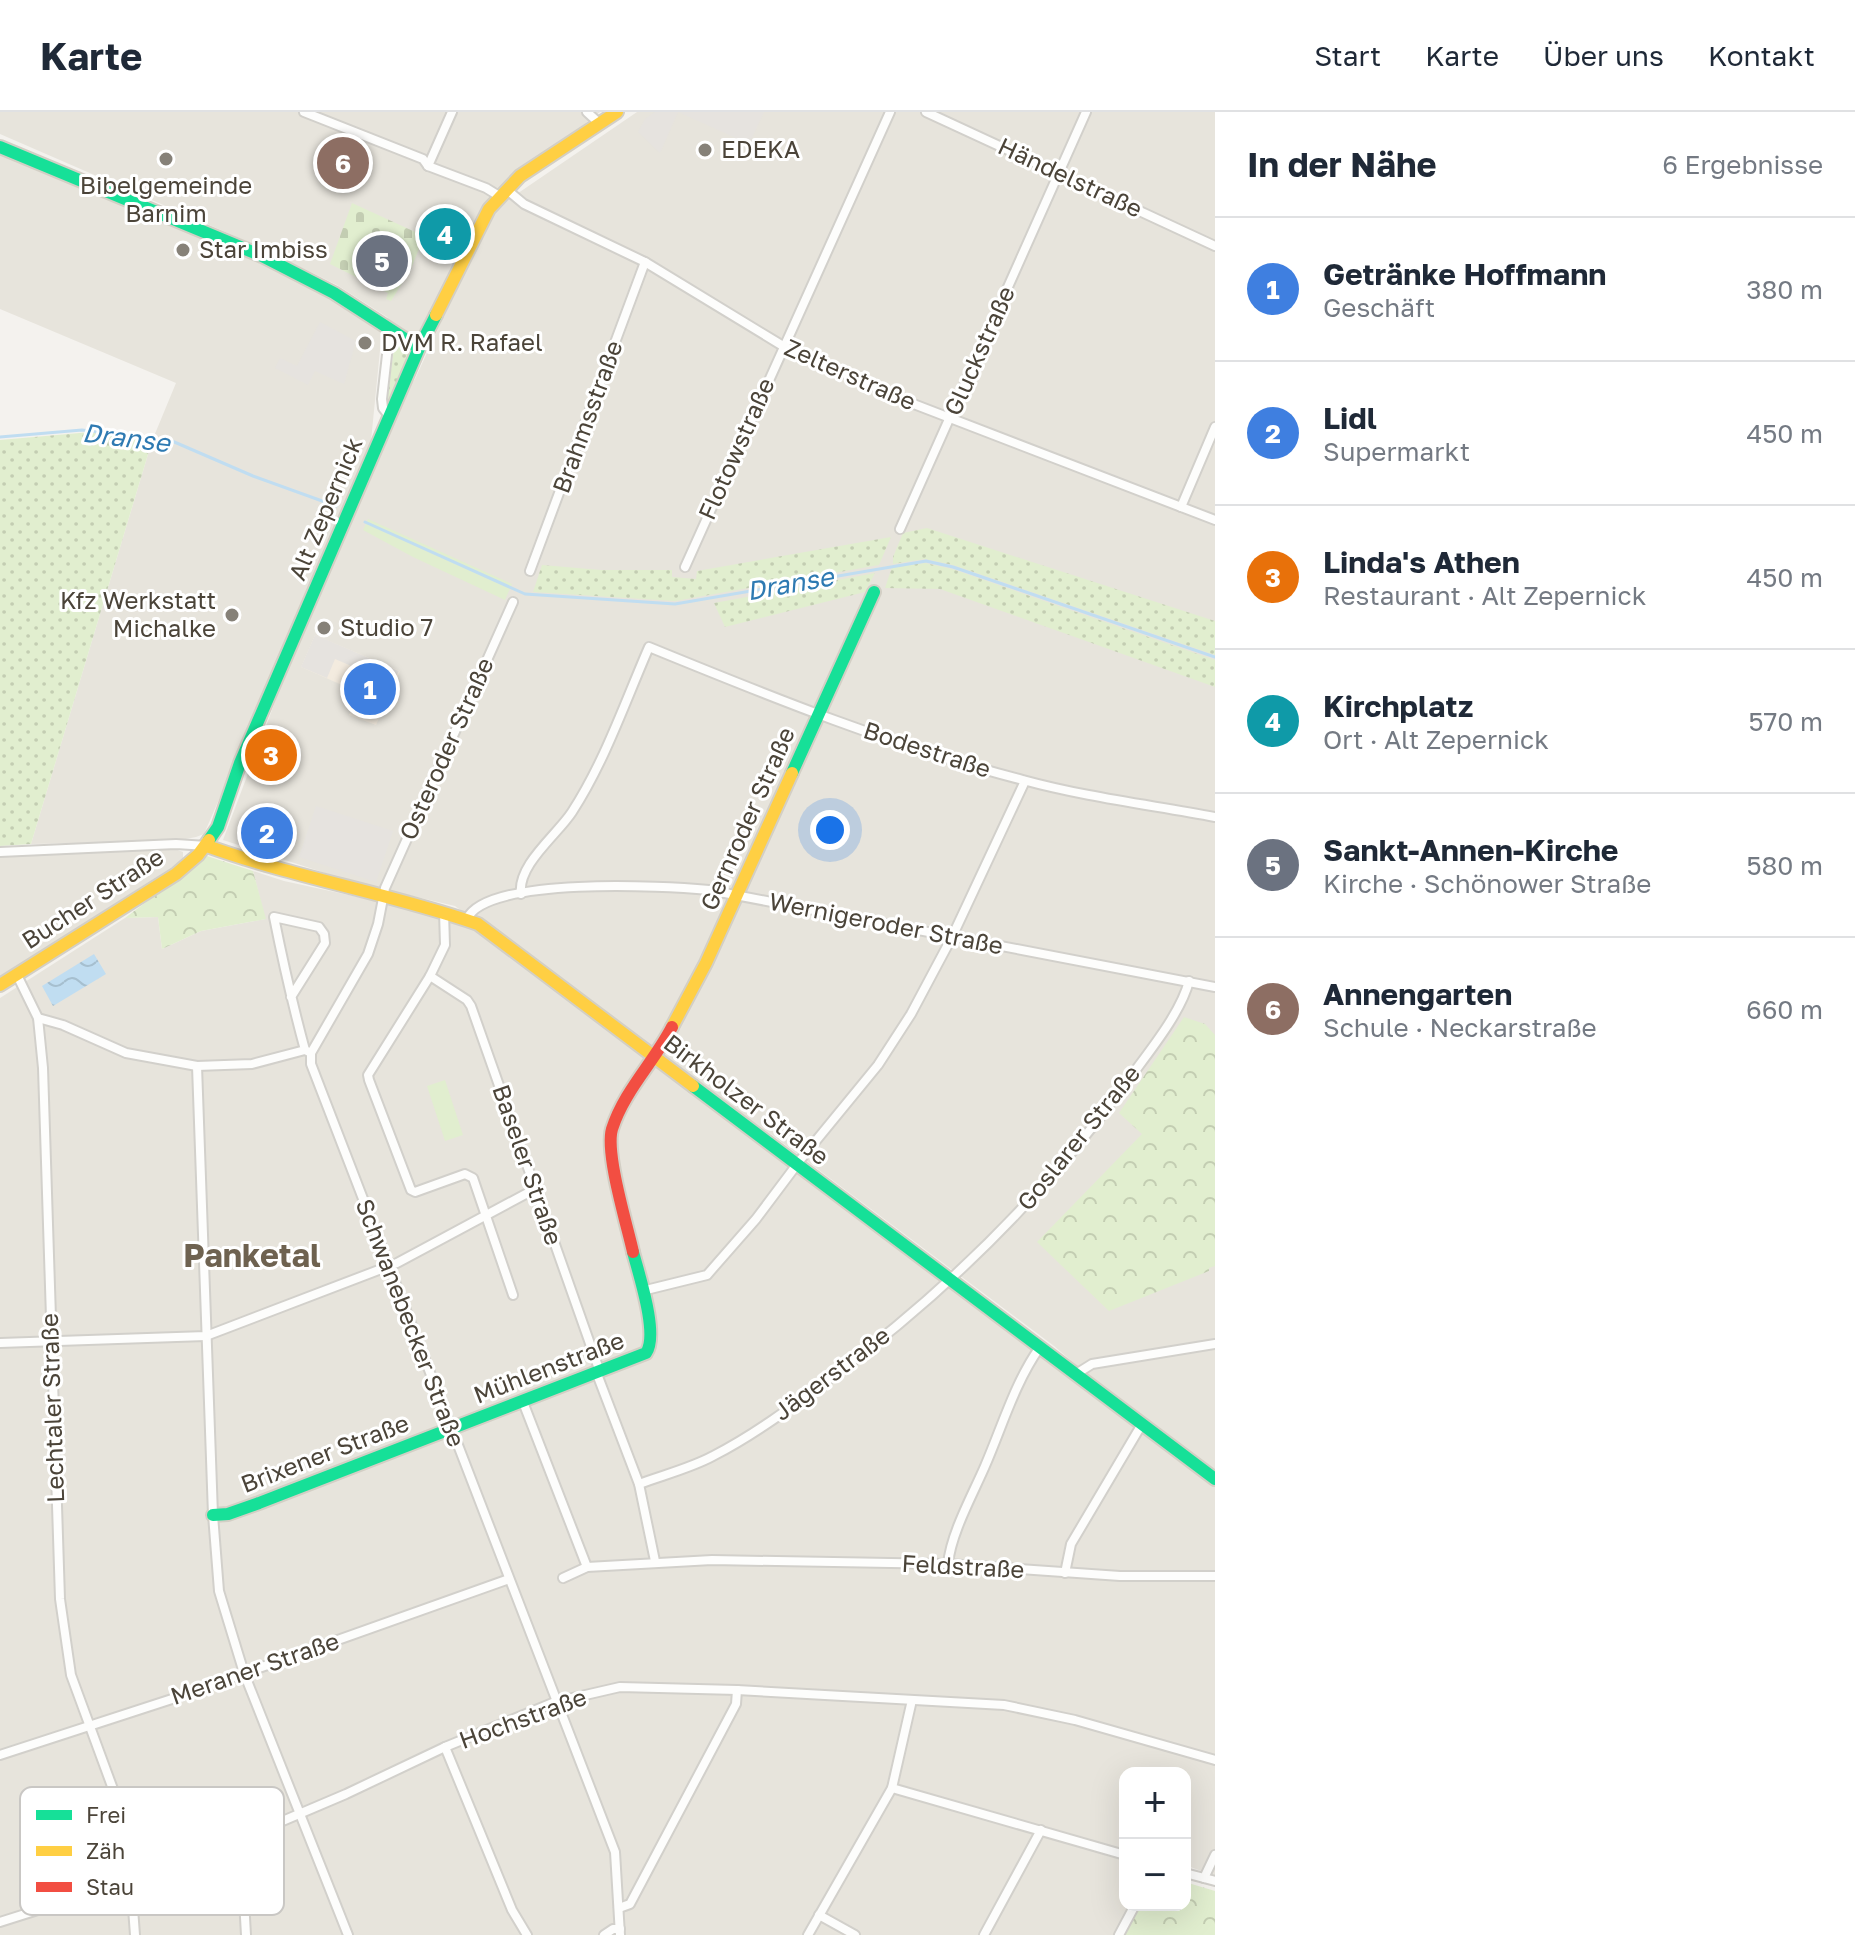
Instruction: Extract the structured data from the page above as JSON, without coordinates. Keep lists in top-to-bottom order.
{
  "streets": {
    "street": [
      "Händelstraße",
      "Gluckstraße",
      "Zelterstraße",
      "Brahmsstraße",
      "Flotowstraße",
      "Alt Zepernick",
      "Osteroder Straße",
      "Bodestraße",
      "Gernroder Straße",
      "Bucher Straße",
      "Wernigeroder Straße",
      "Birkholzer Straße",
      "Goslarer Straße",
      "Baseler Straße",
      "Schwanebecker Straße",
      "Mühlenstraße",
      "Jägerstraße",
      "Lechtaler Straße",
      "Brixener Straße",
      "Feldstraße",
      "Meraner Straße",
      "Hochstraße"
    ]
  },
  "crossings": [
    ["Händelstraße", "Gluckstraße"],
    ["Gluckstraße", "Zelterstraße"],
    ["Zelterstraße", "Brahmsstraße"],
    ["Zelterstraße", "Flotowstraße"],
    ["Zelterstraße", "Alt Zepernick"],
    ["Alt Zepernick", "Bucher Straße"],
    ["Alt Zepernick", "Birkholzer Straße"],
    ["Osteroder Straße", "Birkholzer Straße"],
    ["Osteroder Straße", "Schwanebecker Straße"],
    ["Bodestraße", "Gernroder Straße"],
    ["Bodestraße", "Wernigeroder Straße"],
    ["Gernroder Straße", "Wernigeroder Straße"],
    ["Gernroder Straße", "Birkholzer Straße"],
    ["Gernroder Straße", "Mühlenstraße"],
    ["Bucher Straße", "Birkholzer Straße"],
    ["Wernigeroder Straße", "Birkholzer Straße"],
    ["Wernigeroder Straße", "Goslarer Straße"],
    ["Birkholzer Straße", "Goslarer Straße"],
    ["Birkholzer Straße", "Mühlenstraße"],
    ["Birkholzer Straße", "Jägerstraße"],
    ["Goslarer Straße", "Jägerstraße"],
    ["Baseler Straße", "Mühlenstraße"],
    ["Baseler Straße", "Jägerstraße"],
    ["Baseler Straße", "Feldstraße"],
    ["Schwanebecker Straße", "Mühlenstraße"],
    ["Schwanebecker Straße", "Brixener Straße"],
    ["Schwanebecker Straße", "Meraner Straße"],
    ["Schwanebecker Straße", "Hochstraße"],
    ["Mühlenstraße", "Brixener Straße"],
    ["Lechtaler Straße", "Meraner Straße"]
  ],
  "districts": ["Panketal"],
  "water": ["Dranse"],
  "places": [
    "EDEKA",
    "Bibelgemeinde Barnim",
    "Star Imbiss",
    "DVM R. Rafael",
    "Kfz Werkstatt Michalke",
    "Studio 7"
  ],
  "legend": ["Frei", "Zäh", "Stau"],
  "page": {
    "header": "Karte",
    "nav": [
      "Start",
      "Karte",
      "Über uns",
      "Kontakt"
    ],
    "heading": ["In der Nähe", "6 Ergebnisse"],
    "pins": [
      "6",
      "4",
      "5",
      "1",
      "3",
      "2"
    ],
    "list": [
      {
        "mark": "1",
        "name": "Getränke Hoffmann",
        "note": "Geschäft",
        "value": "380 m"
      },
      {
        "mark": "2",
        "name": "Lidl",
        "note": "Supermarkt",
        "value": "450 m"
      },
      {
        "mark": "3",
        "name": "Linda's Athen",
        "note": "Restaurant · Alt Zepernick",
        "value": "450 m"
      },
      {
        "mark": "4",
        "name": "Kirchplatz",
        "note": "Ort · Alt Zepernick",
        "value": "570 m"
      },
      {
        "mark": "5",
        "name": "Sankt-Annen-Kirche",
        "note": "Kirche · Schönower Straße",
        "value": "580 m"
      },
      {
        "mark": "6",
        "name": "Annengarten",
        "note": "Schule · Neckarstraße",
        "value": "660 m"
      }
    ],
    "map_buttons": ["+", "−"]
  }
}
